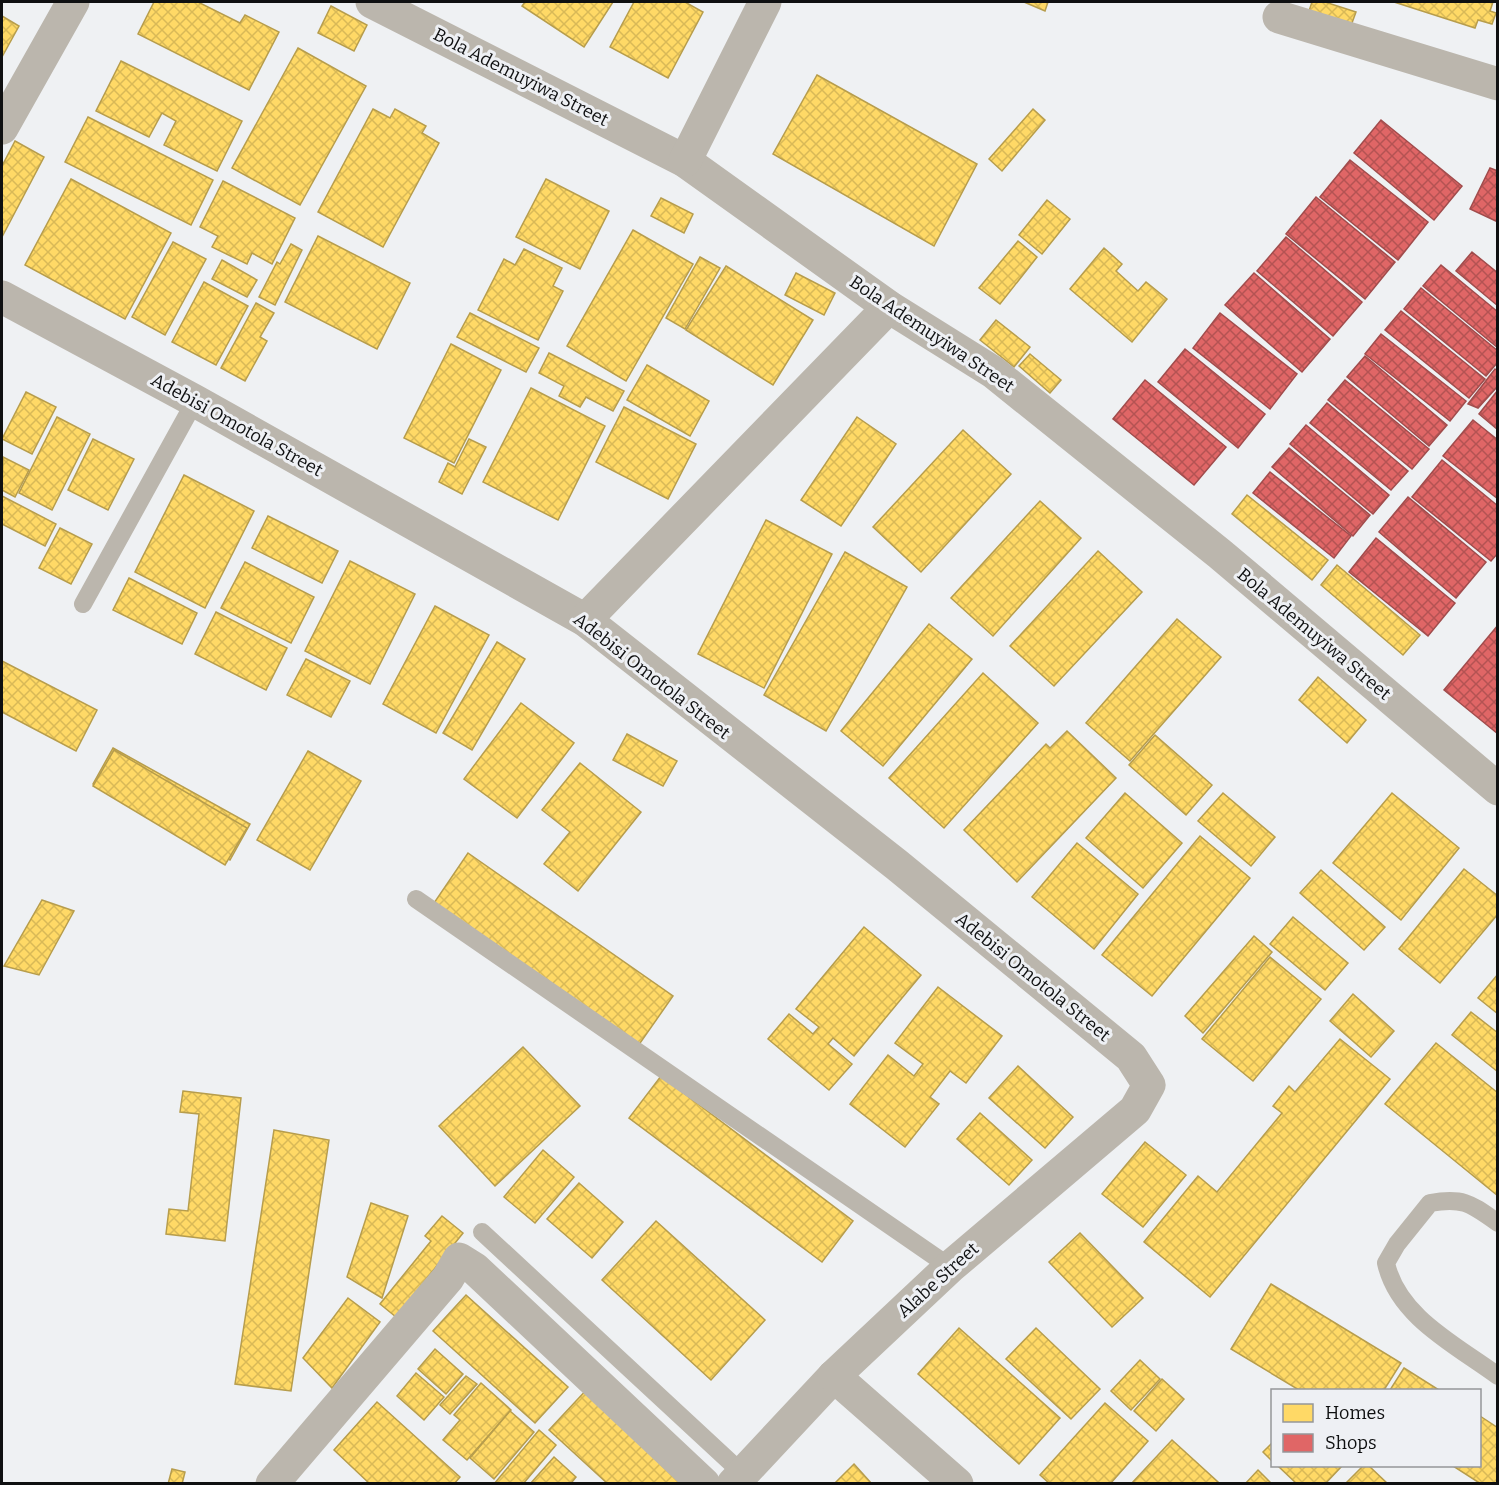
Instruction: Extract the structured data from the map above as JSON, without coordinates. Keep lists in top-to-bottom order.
{
  "streets": {
    "street": ["Bola Ademuyiwa Street", "Adebisi Omotola Street", "Alabe Street"]
  },
  "crossings": [
    ["Adebisi Omotola Street", "Alabe Street"]
  ],
  "legend": ["Homes", "Shops"]
}
